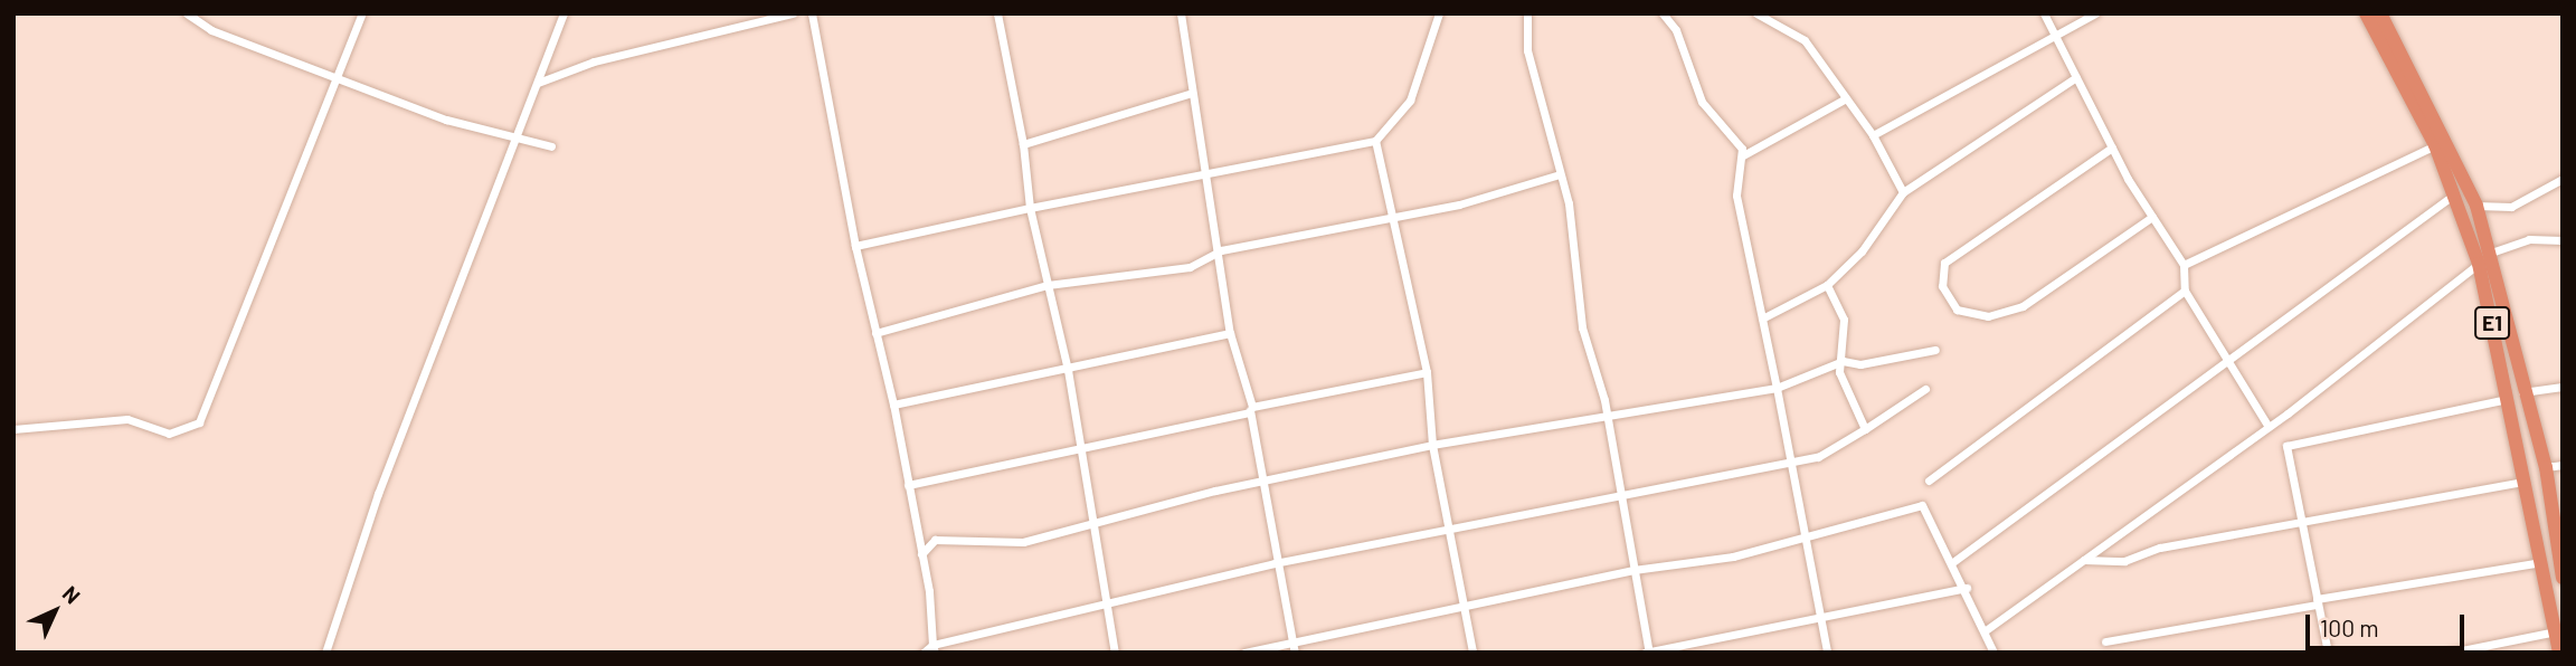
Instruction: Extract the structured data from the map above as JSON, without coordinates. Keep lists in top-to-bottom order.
{
  "streets": {
    "highway": ["E1"]
  },
  "scale_bar": "100 m",
  "north": "top right"
}
